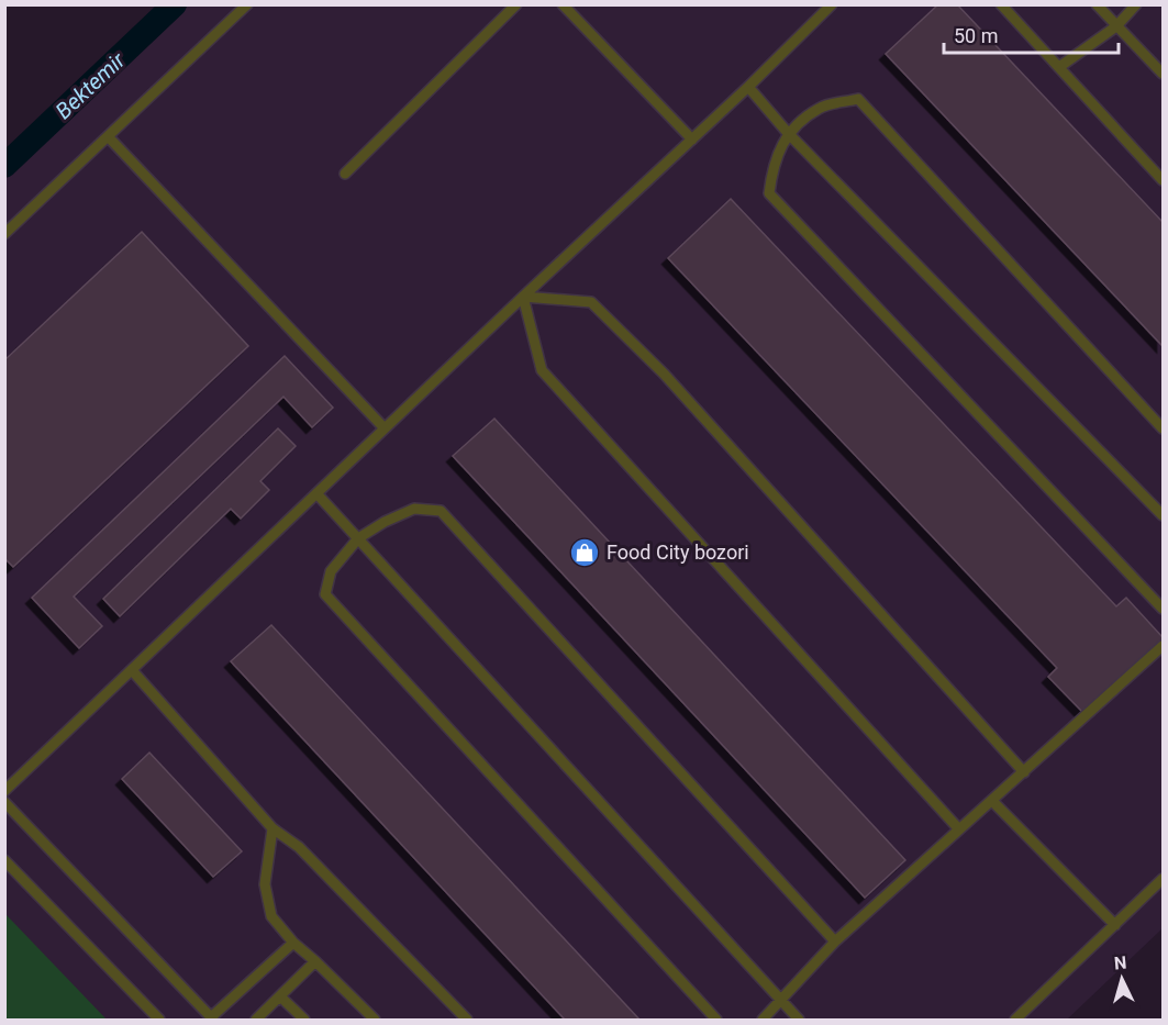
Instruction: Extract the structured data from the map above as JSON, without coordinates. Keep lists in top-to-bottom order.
{
  "water": ["Bektemir"],
  "places": {
    "shop": ["Food City bozori"]
  },
  "scale_bar": "50 m",
  "north": "top"
}
